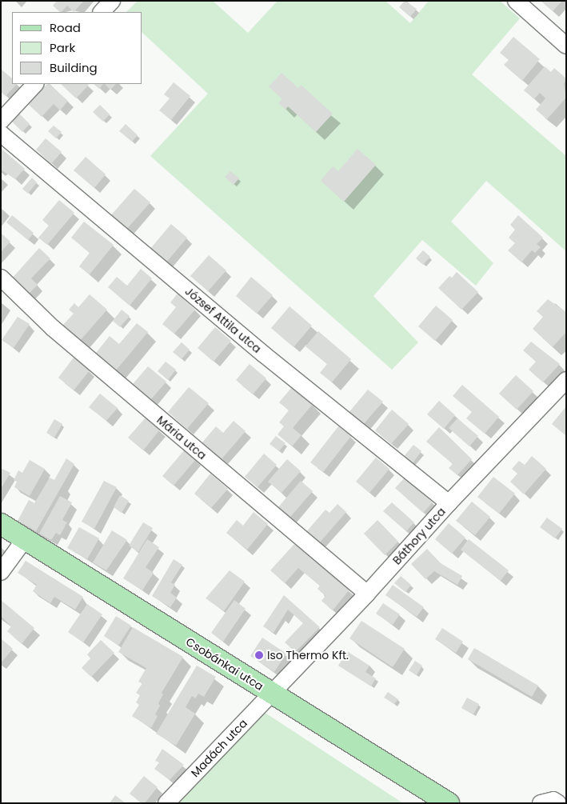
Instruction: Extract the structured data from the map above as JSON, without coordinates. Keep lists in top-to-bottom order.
{
  "streets": {
    "main road": ["Csobánkai utca"],
    "street": [
      "József Attila utca",
      "Mária utca",
      "Báthory utca",
      "Madách utca"
    ]
  },
  "crossings": [
    ["József Attila utca", "Báthory utca"],
    ["Mária utca", "Báthory utca"],
    ["Báthory utca", "Csobánkai utca"],
    ["Báthory utca", "Madách utca"],
    ["Csobánkai utca", "Madách utca"]
  ],
  "places": ["Iso Thermo Kft."],
  "legend": ["Road", "Park", "Building"]
}
